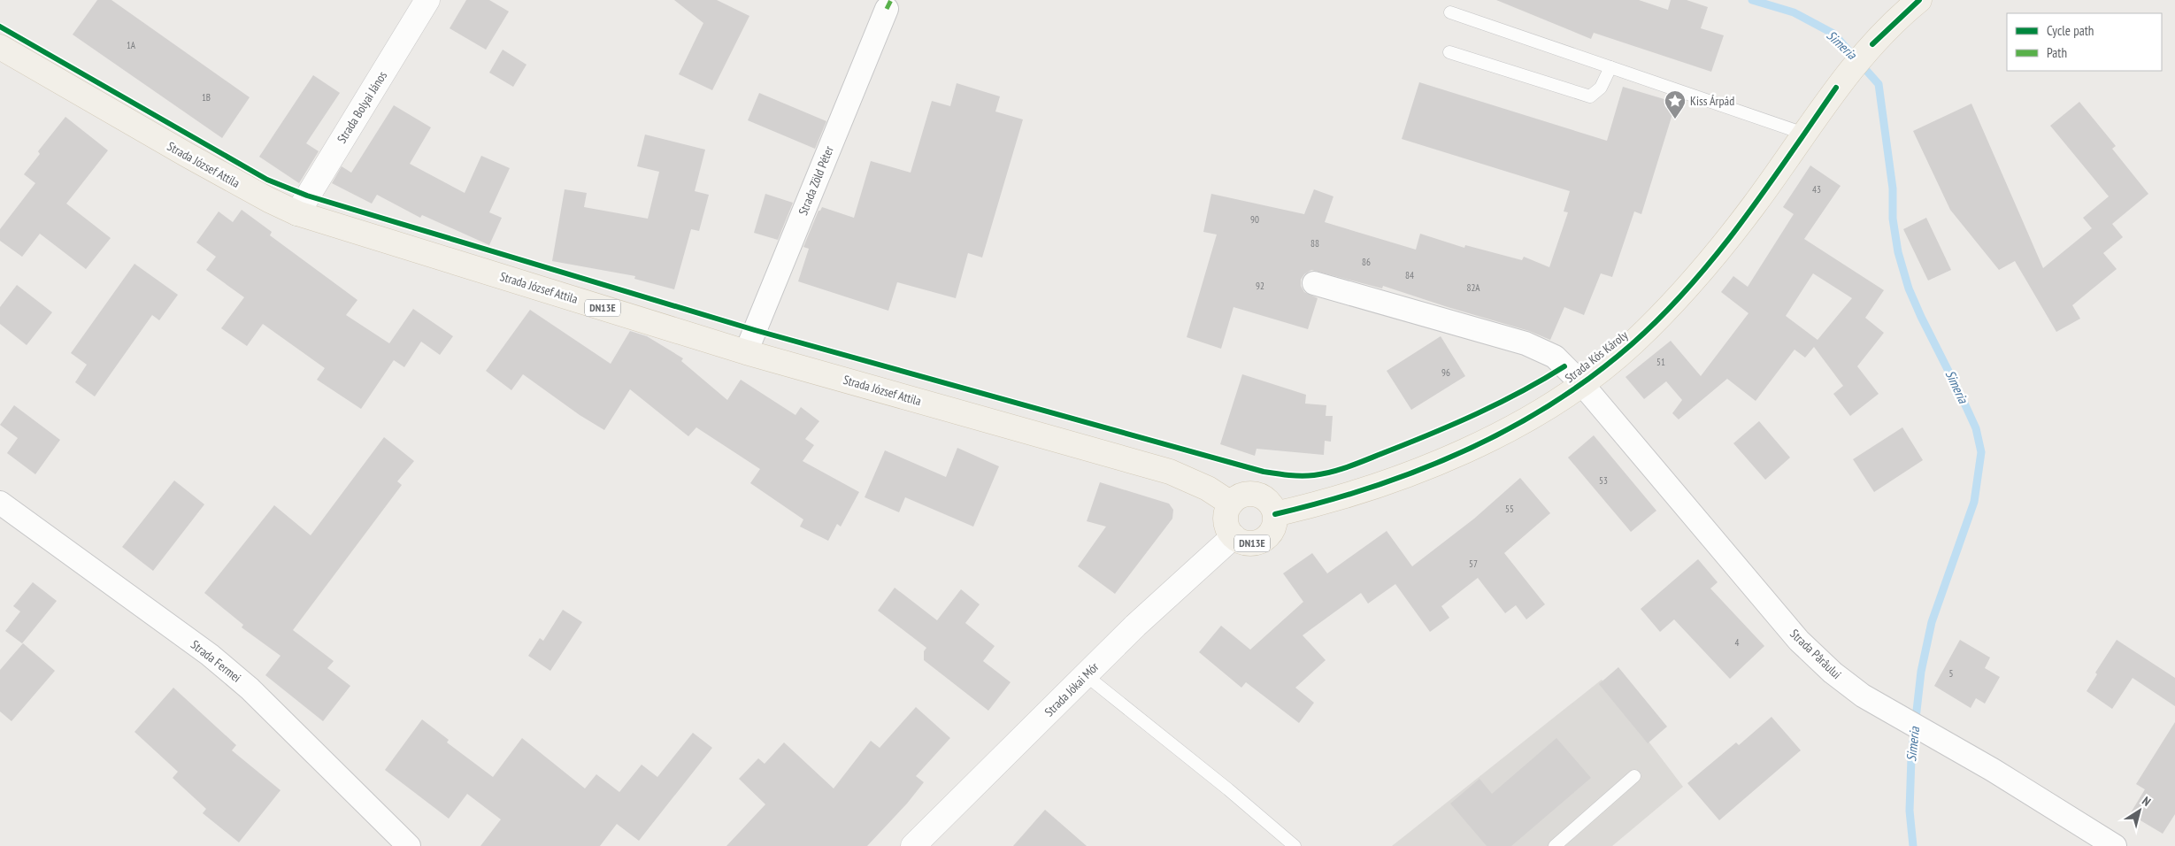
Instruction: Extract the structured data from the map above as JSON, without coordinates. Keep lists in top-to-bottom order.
{
  "streets": {
    "main road": [
      "Strada Bolyai János",
      "Strada József Attila",
      "DN13E",
      "Strada Kós Károly",
      "Strada Jókai Mór"
    ],
    "street": ["Strada Zöld Péter", "Strada Pârâului", "Strada Fermei"]
  },
  "crossings": [
    ["Strada Bolyai János", "Strada József Attila"],
    ["Strada József Attila", "Strada Zöld Péter"],
    ["Strada József Attila", "DN13E"],
    ["Strada József Attila", "Strada Kós Károly"],
    ["Strada József Attila", "Strada Jókai Mór"],
    ["DN13E", "Strada Kós Károly"],
    ["DN13E", "Strada Jókai Mór"],
    ["Strada Kós Károly", "Strada Pârâului"],
    ["Strada Kós Károly", "Strada Jókai Mór"]
  ],
  "water": ["Simeria"],
  "places": {
    "place": ["Kiss Árpád"]
  },
  "house_numbers": [
    "1A",
    "1B",
    "43",
    "90",
    "88",
    "86",
    "84",
    "92",
    "82A",
    "51",
    "96",
    "53",
    "55",
    "57",
    "4",
    "5"
  ],
  "legend": ["Cycle path", "Path"],
  "north": "top right"
}
